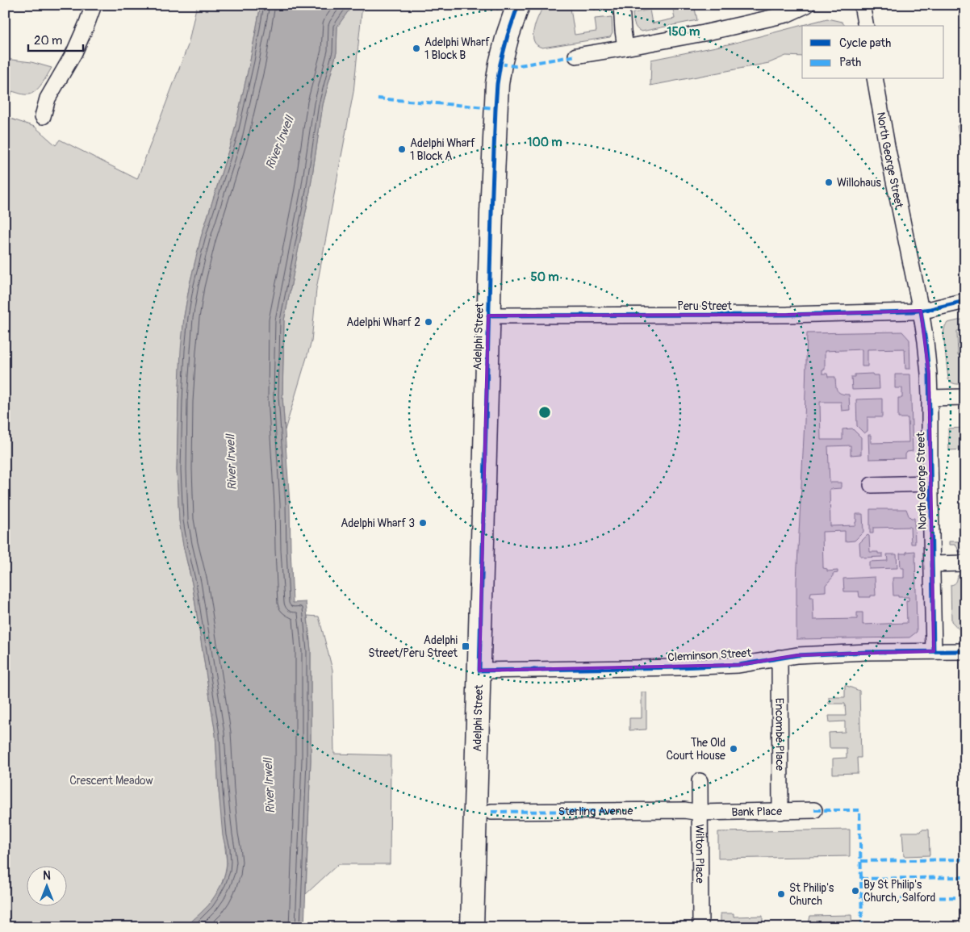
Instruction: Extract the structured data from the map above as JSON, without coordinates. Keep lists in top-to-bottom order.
{
  "streets": {
    "main road": ["Adelphi Street"],
    "street": [
      "North George Street",
      "Peru Street",
      "Cleminson Street",
      "Encombe Place",
      "Sterling Avenue",
      "Bank Place",
      "Wilton Place"
    ]
  },
  "crossings": [
    ["North George Street", "Peru Street"],
    ["North George Street", "Cleminson Street"],
    ["Peru Street", "Adelphi Street"],
    ["Adelphi Street", "Cleminson Street"],
    ["Cleminson Street", "Encombe Place"],
    ["Encombe Place", "Bank Place"],
    ["Sterling Avenue", "Bank Place"],
    ["Sterling Avenue", "Wilton Place"],
    ["Bank Place", "Wilton Place"]
  ],
  "water": ["River Irwell"],
  "parks": ["Crescent Meadow"],
  "places": {
    "other": [
      "Adelphi Wharf 1 Block B",
      "Adelphi Wharf 1 Block A",
      "Willohaus",
      "Adelphi Wharf 2",
      "Adelphi Wharf 3",
      "The Old Court House",
      "By St Philip's Church, Salford",
      "St Philip's Church"
    ],
    "transit": ["Adelphi Street/Peru Street"]
  },
  "legend": ["Cycle path", "Path"],
  "scale_bar": "20 m",
  "north": "top",
  "rings": ["150 m", "100 m", "50 m"]
}
